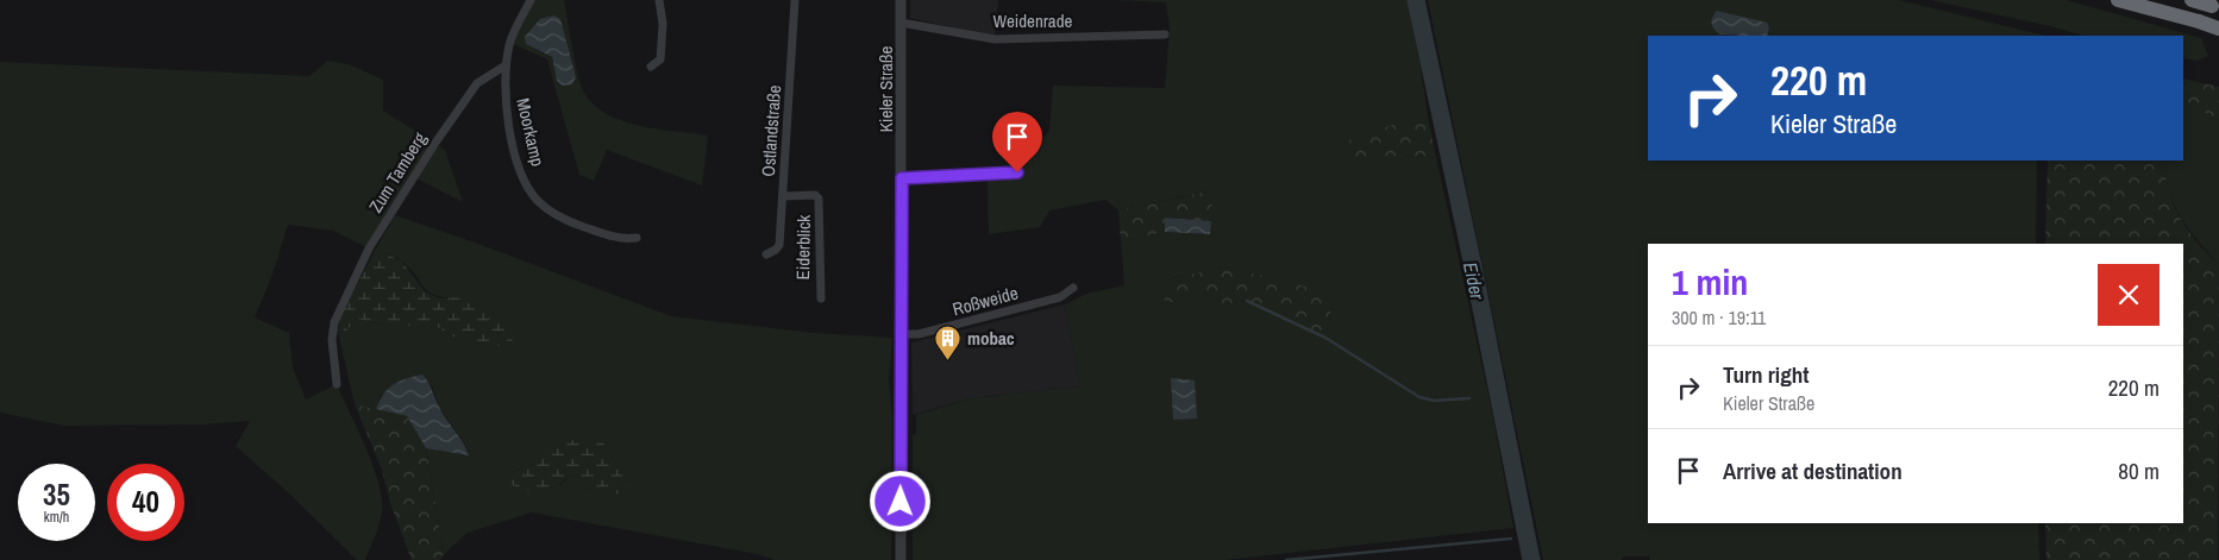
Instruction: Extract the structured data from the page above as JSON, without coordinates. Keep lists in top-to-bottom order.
{
  "streets": {
    "street": [
      "Weidenrade",
      "Kieler Straße",
      "Ostlandstraße",
      "Moorkamp",
      "Zum Tamberg",
      "Eiderblick",
      "Roßweide"
    ]
  },
  "crossings": [
    ["Weidenrade", "Kieler Straße"],
    ["Kieler Straße", "Roßweide"],
    ["Ostlandstraße", "Eiderblick"],
    ["Moorkamp", "Zum Tamberg"]
  ],
  "water": ["Eider"],
  "places": {
    "building": ["mobac"]
  },
  "page": {
    "turn": ["220 m", "Kieler Straße"],
    "heading": ["1 min", "300 m · 19:11"],
    "list": [
      {
        "name": "Turn right",
        "note": "Kieler Straße",
        "value": "220 m"
      },
      {
        "name": "Arrive at destination",
        "value": "80 m"
      }
    ],
    "speed": "35 km/h",
    "limit": "40"
  }
}
